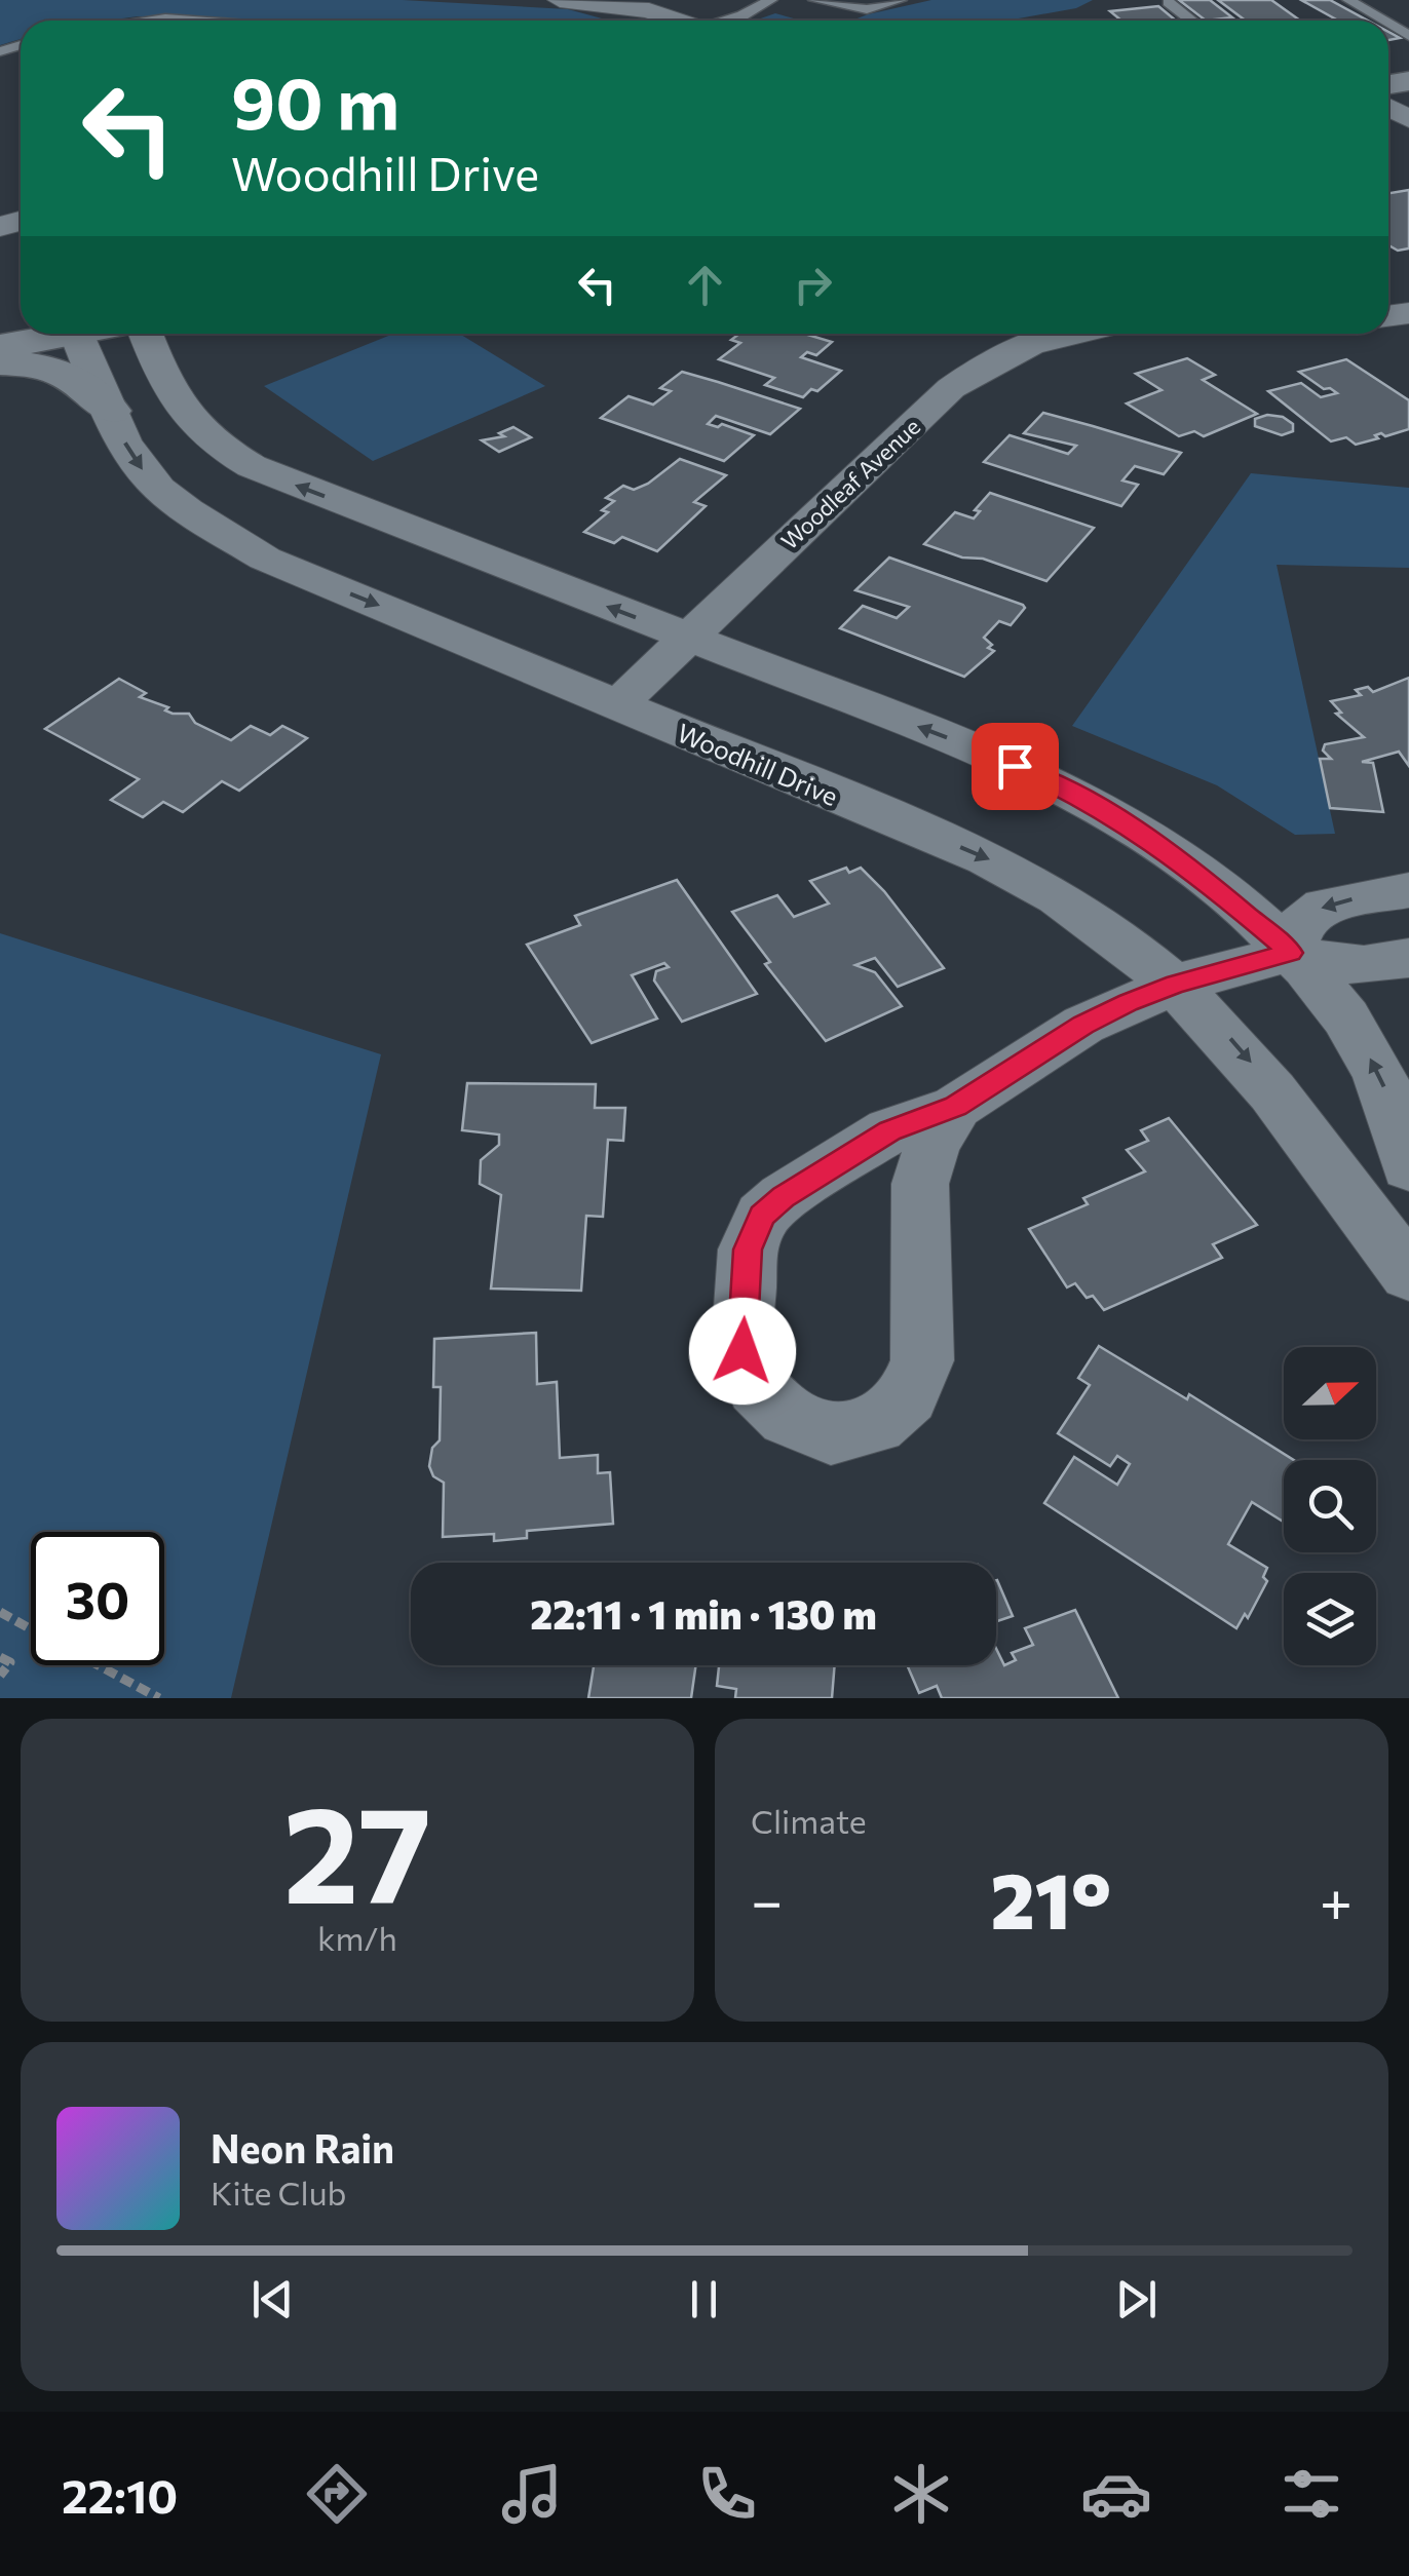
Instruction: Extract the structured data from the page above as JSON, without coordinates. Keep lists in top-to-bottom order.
{
  "streets": {
    "street": ["Woodleaf Avenue", "Woodhill Drive"]
  },
  "crossings": [
    ["Woodleaf Avenue", "Woodhill Drive"]
  ],
  "north": "right",
  "page": {
    "turn": ["90 m", "Woodhill Drive"],
    "limit": "30",
    "trip": "22:11 · 1 min · 130 m",
    "tile": [
      ["27", "km/h"],
      "Climate"
    ],
    "heat": ["−", "21°", "+"],
    "song": ["Neon Rain", "Kite Club"],
    "tabs": "22:10"
  }
}
